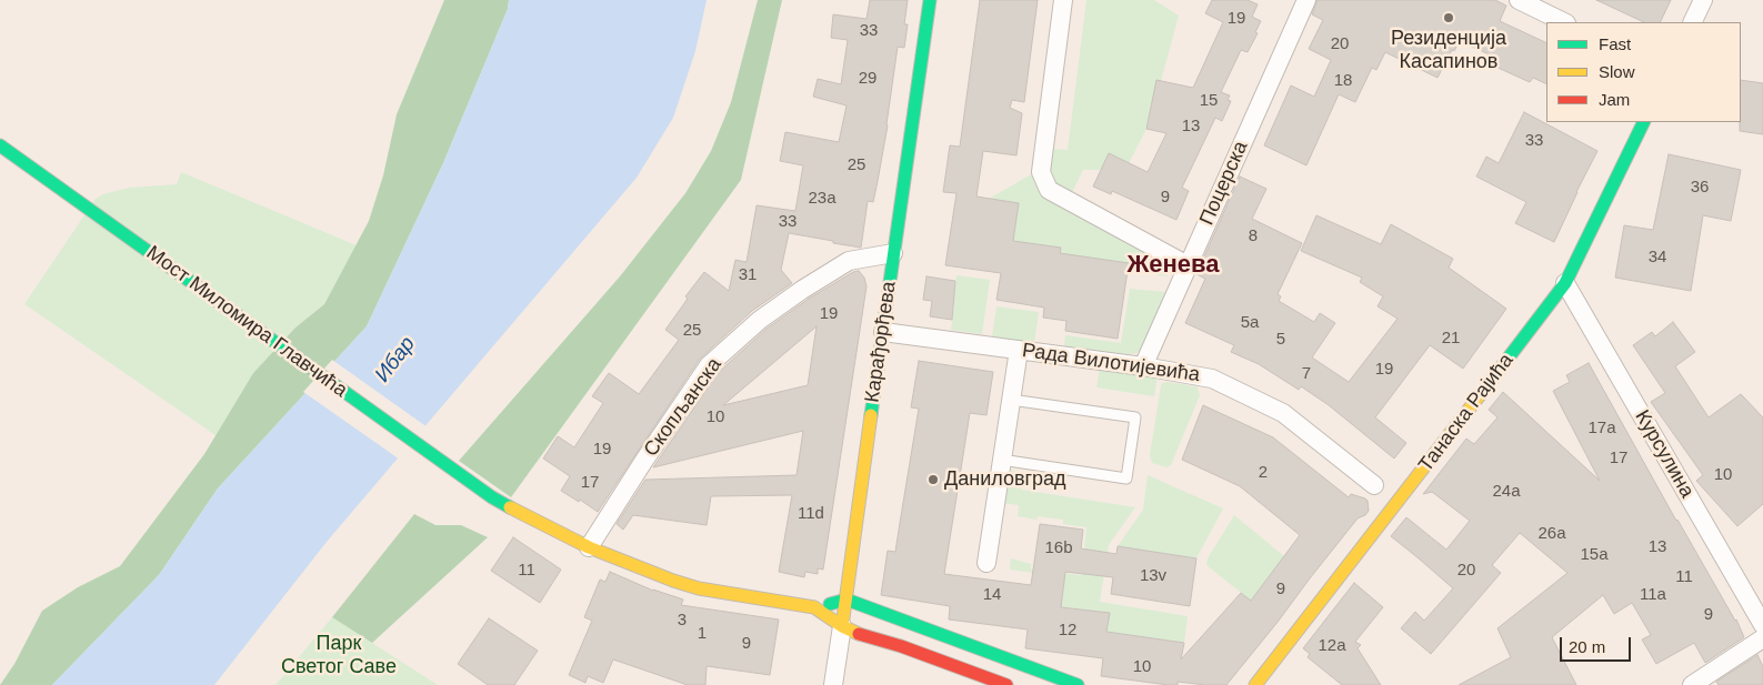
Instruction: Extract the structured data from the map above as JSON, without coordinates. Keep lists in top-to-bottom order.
{
  "streets": {
    "street": [
      "Поцерска",
      "Мост Миломира Главчића",
      "Карађорђева",
      "Рада Вилотијевића",
      "Скопљанска",
      "Танаска Рајића",
      "Курсулина"
    ]
  },
  "crossings": [
    ["Поцерска", "Рада Вилотијевића"],
    ["Мост Миломира Главчића", "Скопљанска"],
    ["Карађорђева", "Рада Вилотијевића"],
    ["Карађорђева", "Скопљанска"],
    ["Танаска Рајића", "Курсулина"]
  ],
  "districts": ["Женева"],
  "water": ["Ибар"],
  "parks": ["Парк Светог Саве"],
  "places": ["Резиденција Касапинов", "Даниловград"],
  "house_numbers": [
    "19",
    "33",
    "20",
    "29",
    "18",
    "15",
    "13",
    "33",
    "25",
    "36",
    "9",
    "23a",
    "33",
    "8",
    "34",
    "31",
    "19",
    "5a",
    "25",
    "21",
    "5",
    "19",
    "7",
    "10",
    "17a",
    "19",
    "17",
    "2",
    "10",
    "17",
    "24a",
    "11d",
    "26a",
    "13",
    "16b",
    "15a",
    "11",
    "20",
    "13v",
    "11",
    "9",
    "14",
    "11a",
    "9",
    "3",
    "12",
    "1",
    "9",
    "12a",
    "10"
  ],
  "legend": ["Fast", "Slow", "Jam"],
  "scale_bar": "20 m"
}
